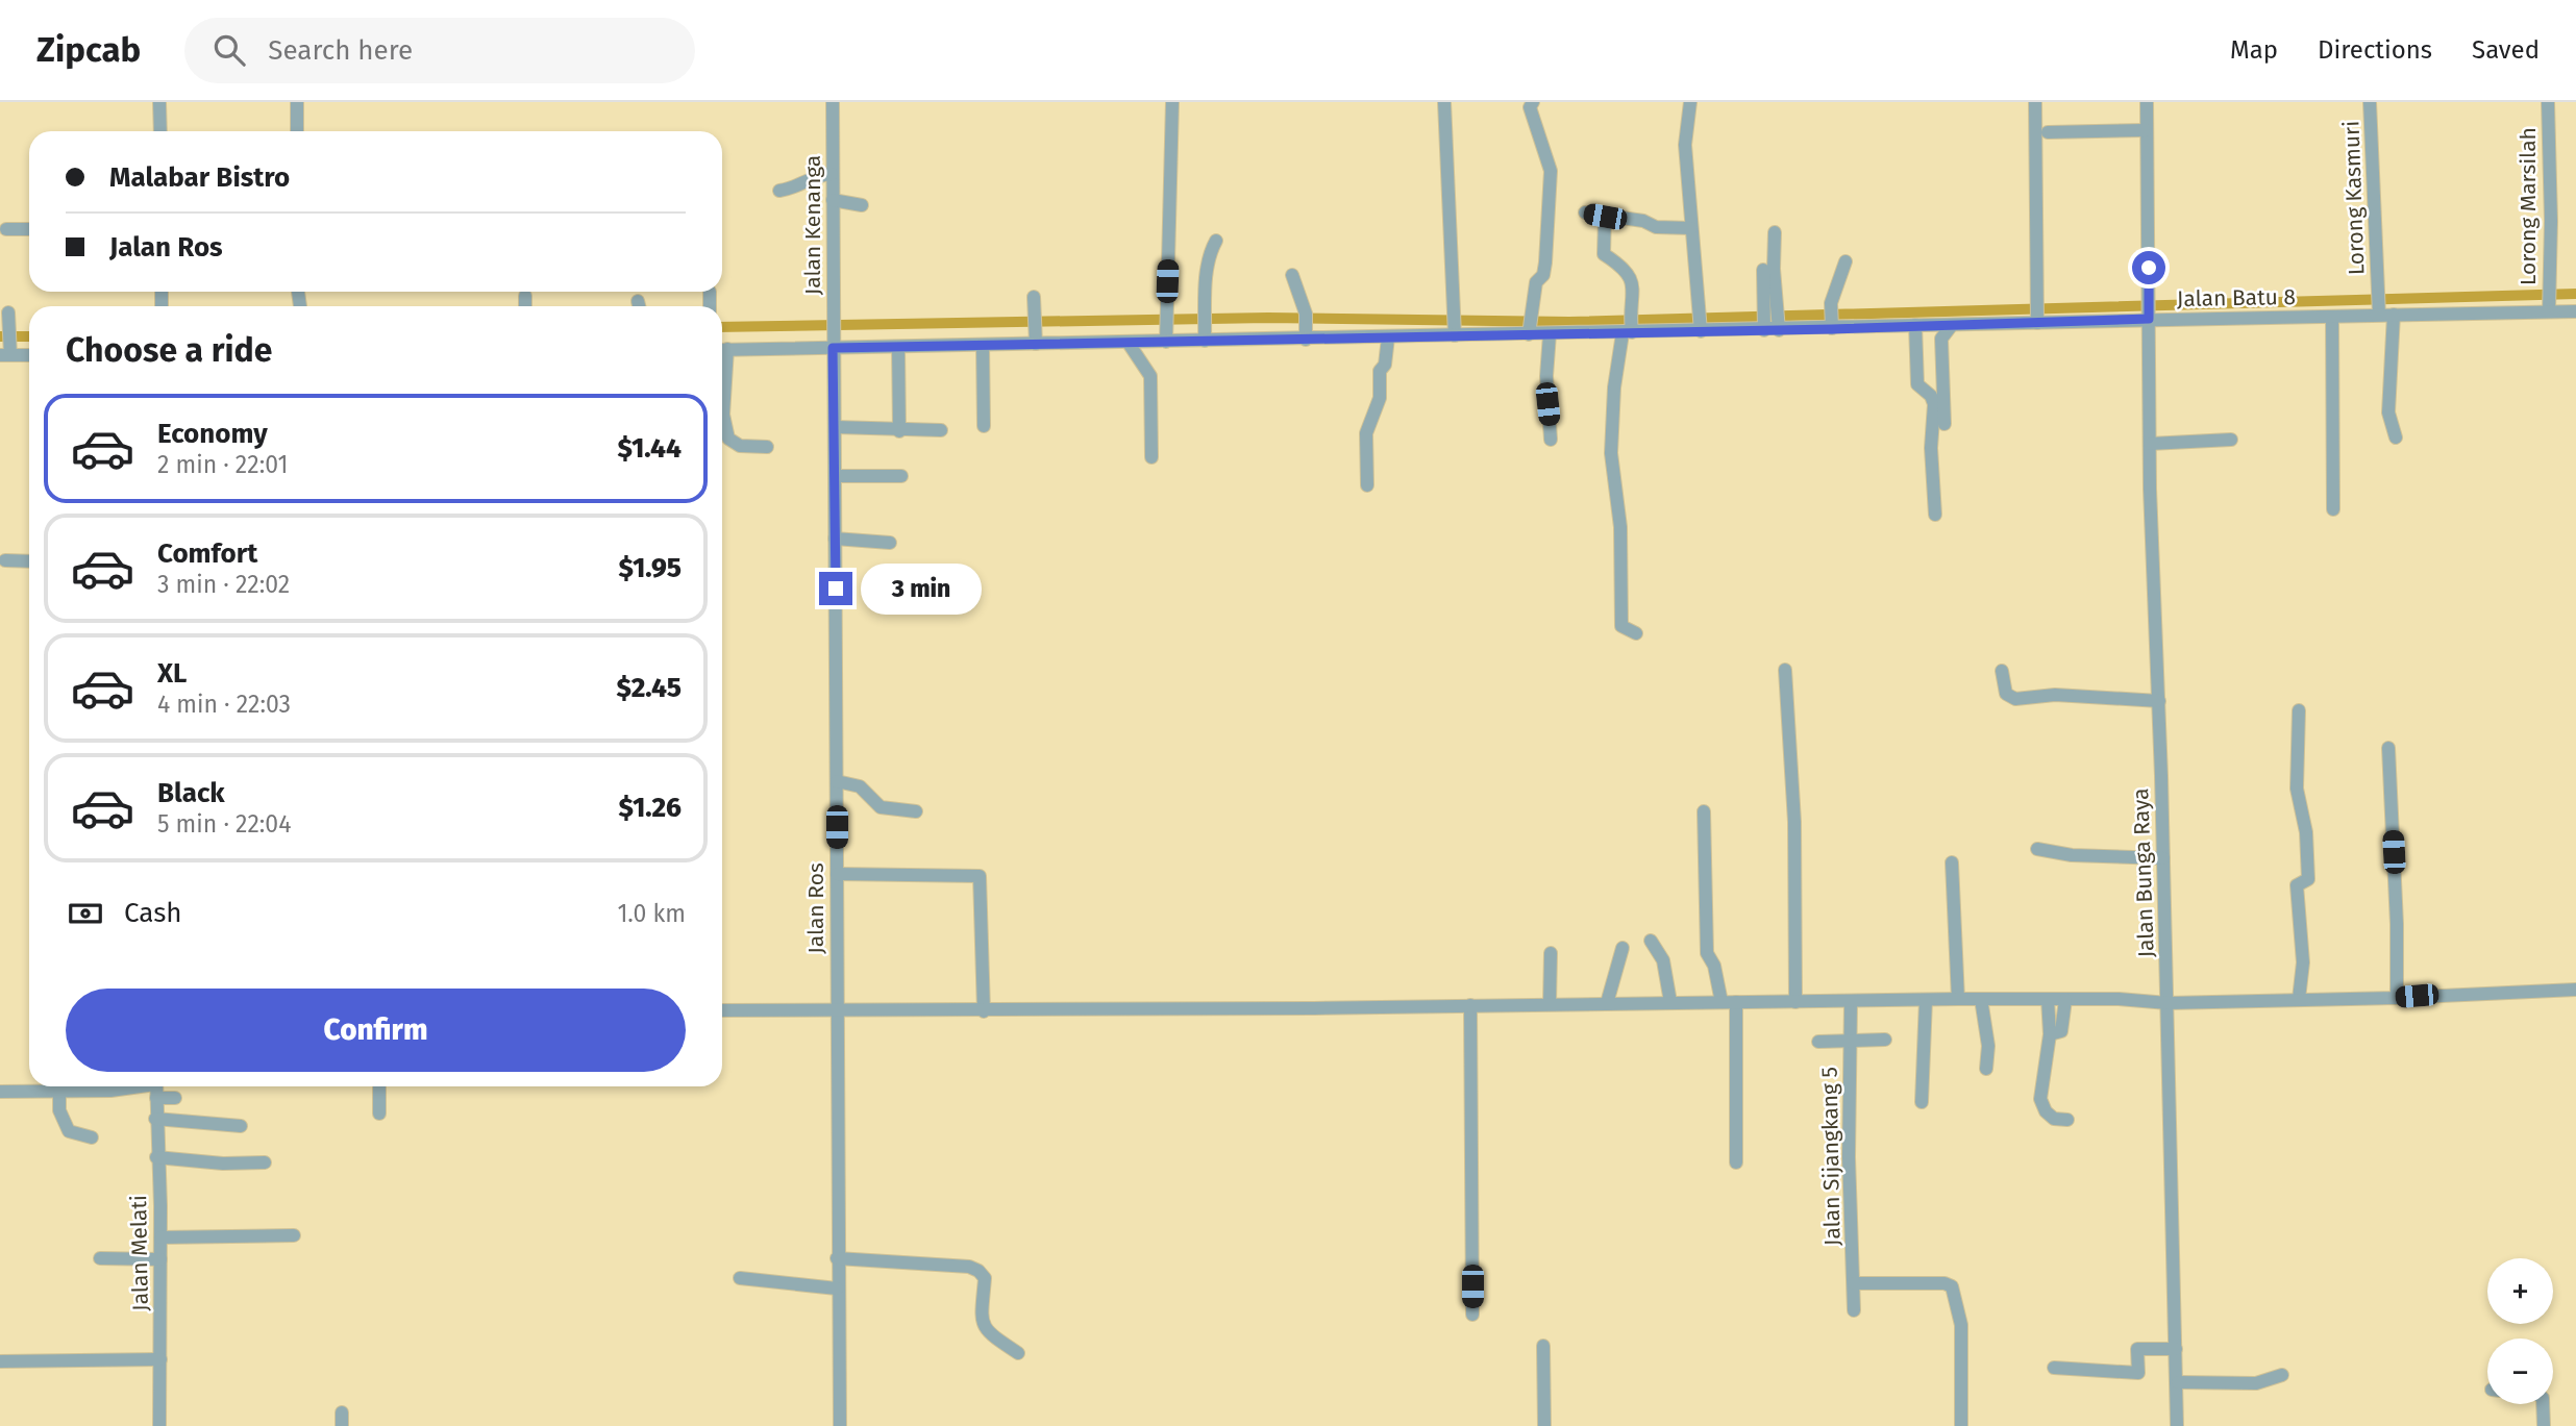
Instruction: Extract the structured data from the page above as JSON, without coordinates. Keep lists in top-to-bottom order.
{
  "streets": {
    "street": [
      "Lorong Kasmuri",
      "Lorong Marsilah",
      "Jalan Kenanga",
      "Jalan Batu 8",
      "Jalan Bunga Raya",
      "Jalan Ros",
      "Jalan Sijangkang 5",
      "Jalan Melati"
    ]
  },
  "crossings": [
    ["Lorong Kasmuri", "Jalan Batu 8"],
    ["Lorong Marsilah", "Jalan Batu 8"],
    ["Jalan Kenanga", "Jalan Batu 8"],
    ["Jalan Kenanga", "Jalan Ros"],
    ["Jalan Batu 8", "Jalan Bunga Raya"],
    ["Jalan Batu 8", "Jalan Ros"]
  ],
  "page": {
    "header": "Zipcab",
    "search": "Search here",
    "nav": ["Map", "Directions", "Saved"],
    "banner": ["Malabar Bistro", "Jalan Ros"],
    "heading": "Choose a ride",
    "list": [
      {
        "name": "Economy",
        "note": "2 min · 22:01",
        "value": "$1.44"
      },
      {
        "name": "Comfort",
        "note": "3 min · 22:02",
        "value": "$1.95"
      },
      {
        "name": "XL",
        "note": "4 min · 22:03",
        "value": "$2.45"
      },
      {
        "name": "Black",
        "note": "5 min · 22:04",
        "value": "$1.26"
      }
    ],
    "bubble": "3 min",
    "pay": ["Cash", "1.0 km"],
    "buttons": "Confirm",
    "map_buttons": ["+", "−"]
  }
}
